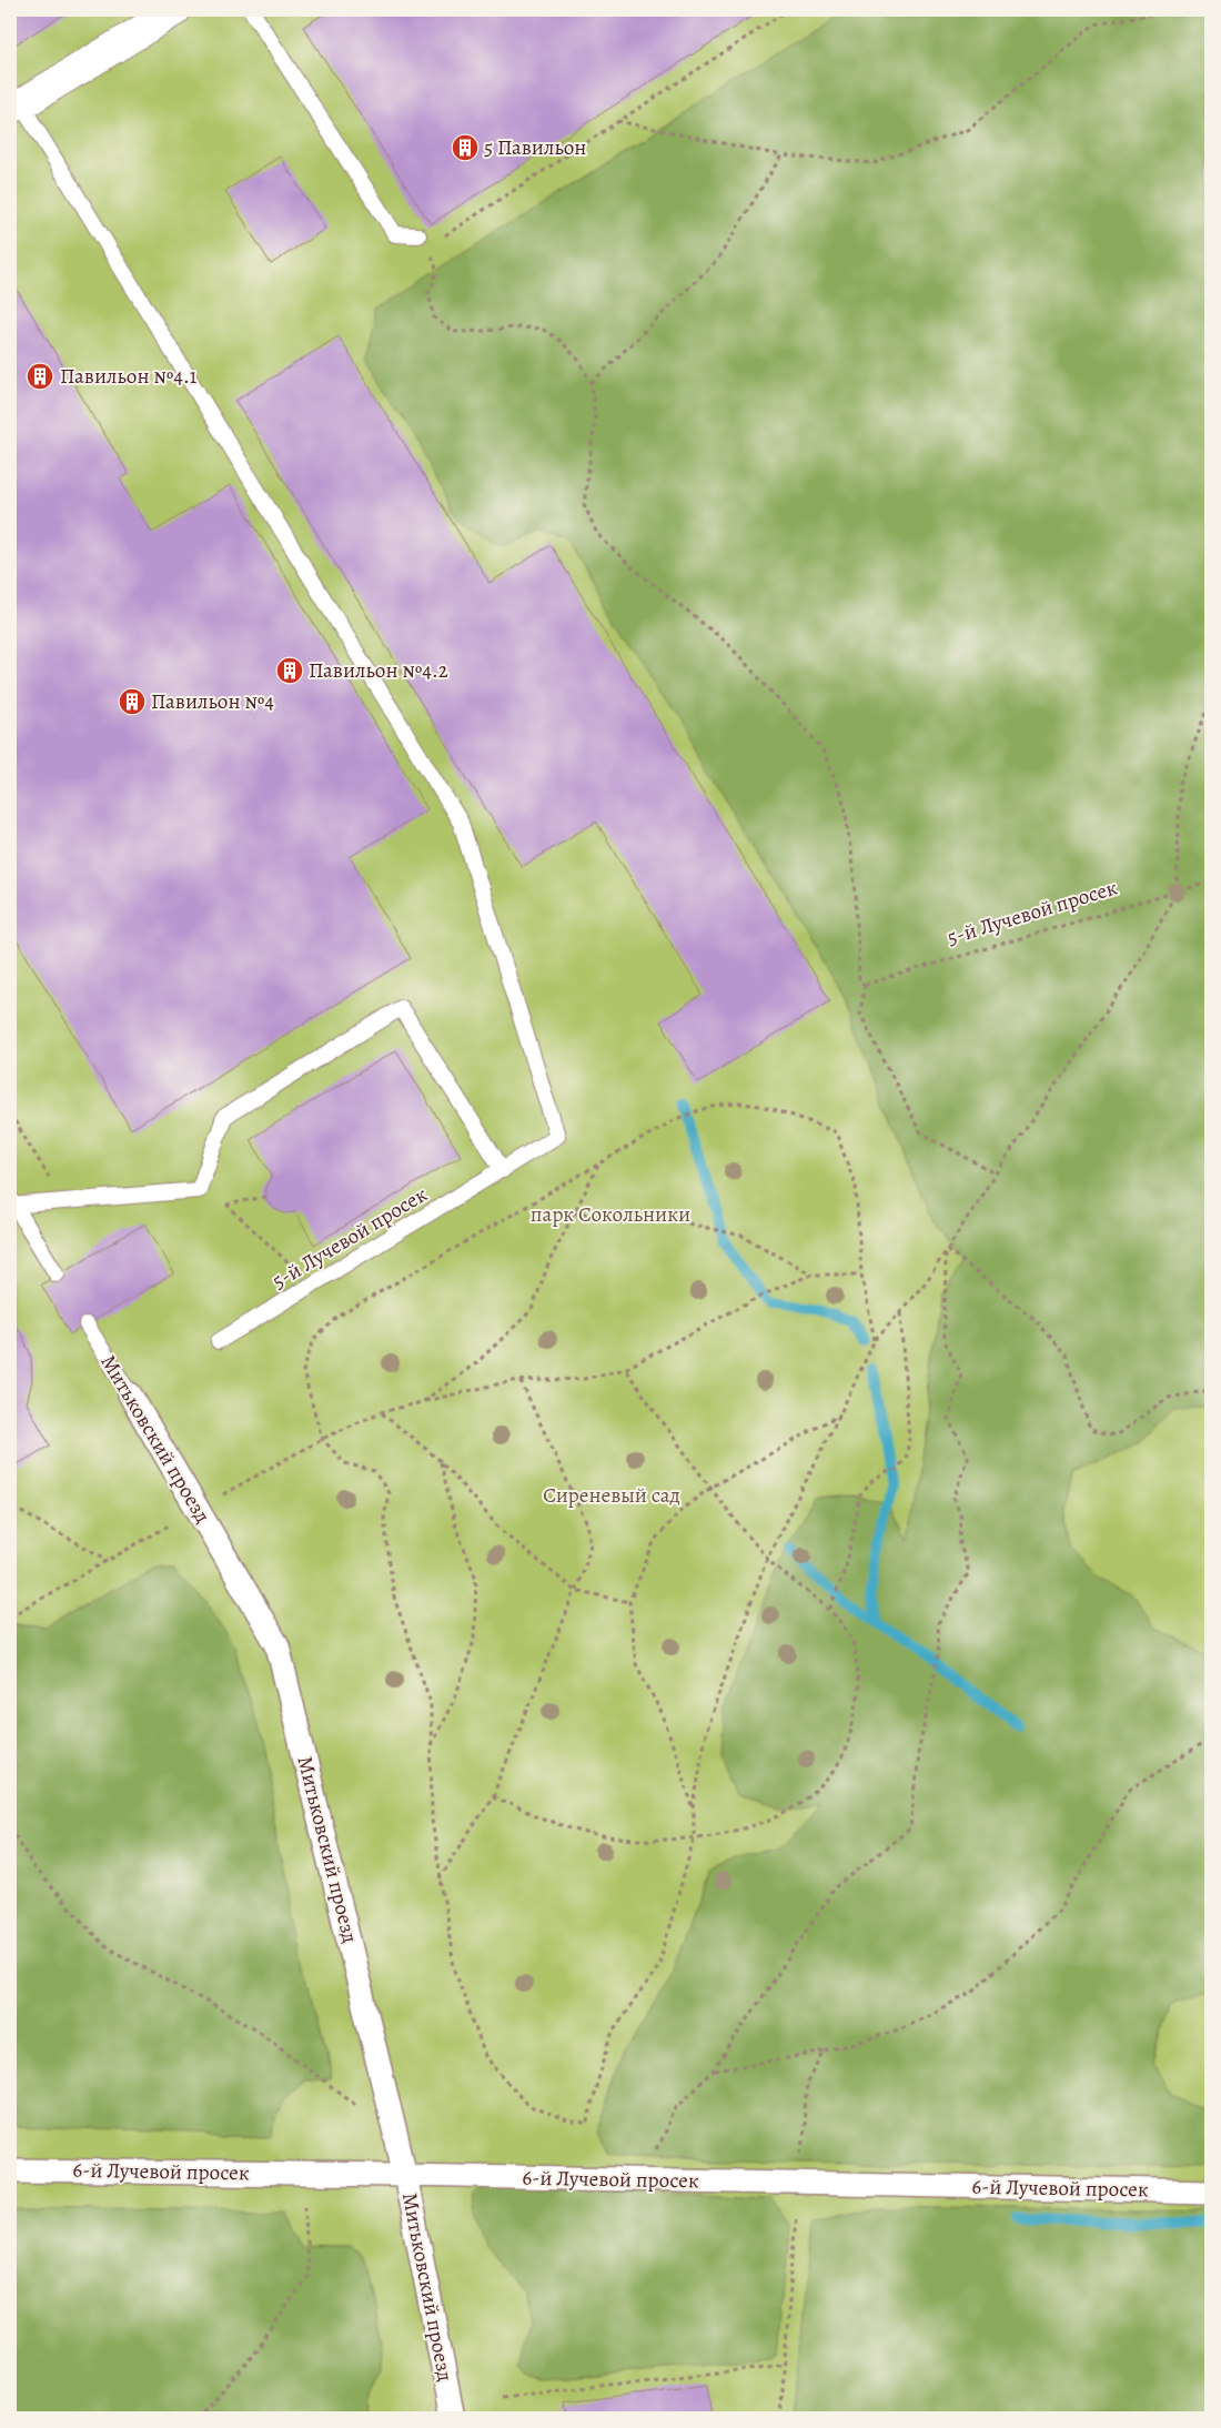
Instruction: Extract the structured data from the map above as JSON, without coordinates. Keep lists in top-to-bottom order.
{
  "streets": {
    "street": ["Митьковский проезд", "6-й Лучевой просек"],
    "lane": ["5-й Лучевой просек"]
  },
  "crossings": [
    ["Митьковский проезд", "6-й Лучевой просек"]
  ],
  "parks": ["парк Сокольники", "Сиреневый сад"],
  "places": {
    "building": [
      "5 Павильон",
      "Павильон №4.1",
      "Павильон №4.2",
      "Павильон №4"
    ]
  }
}
